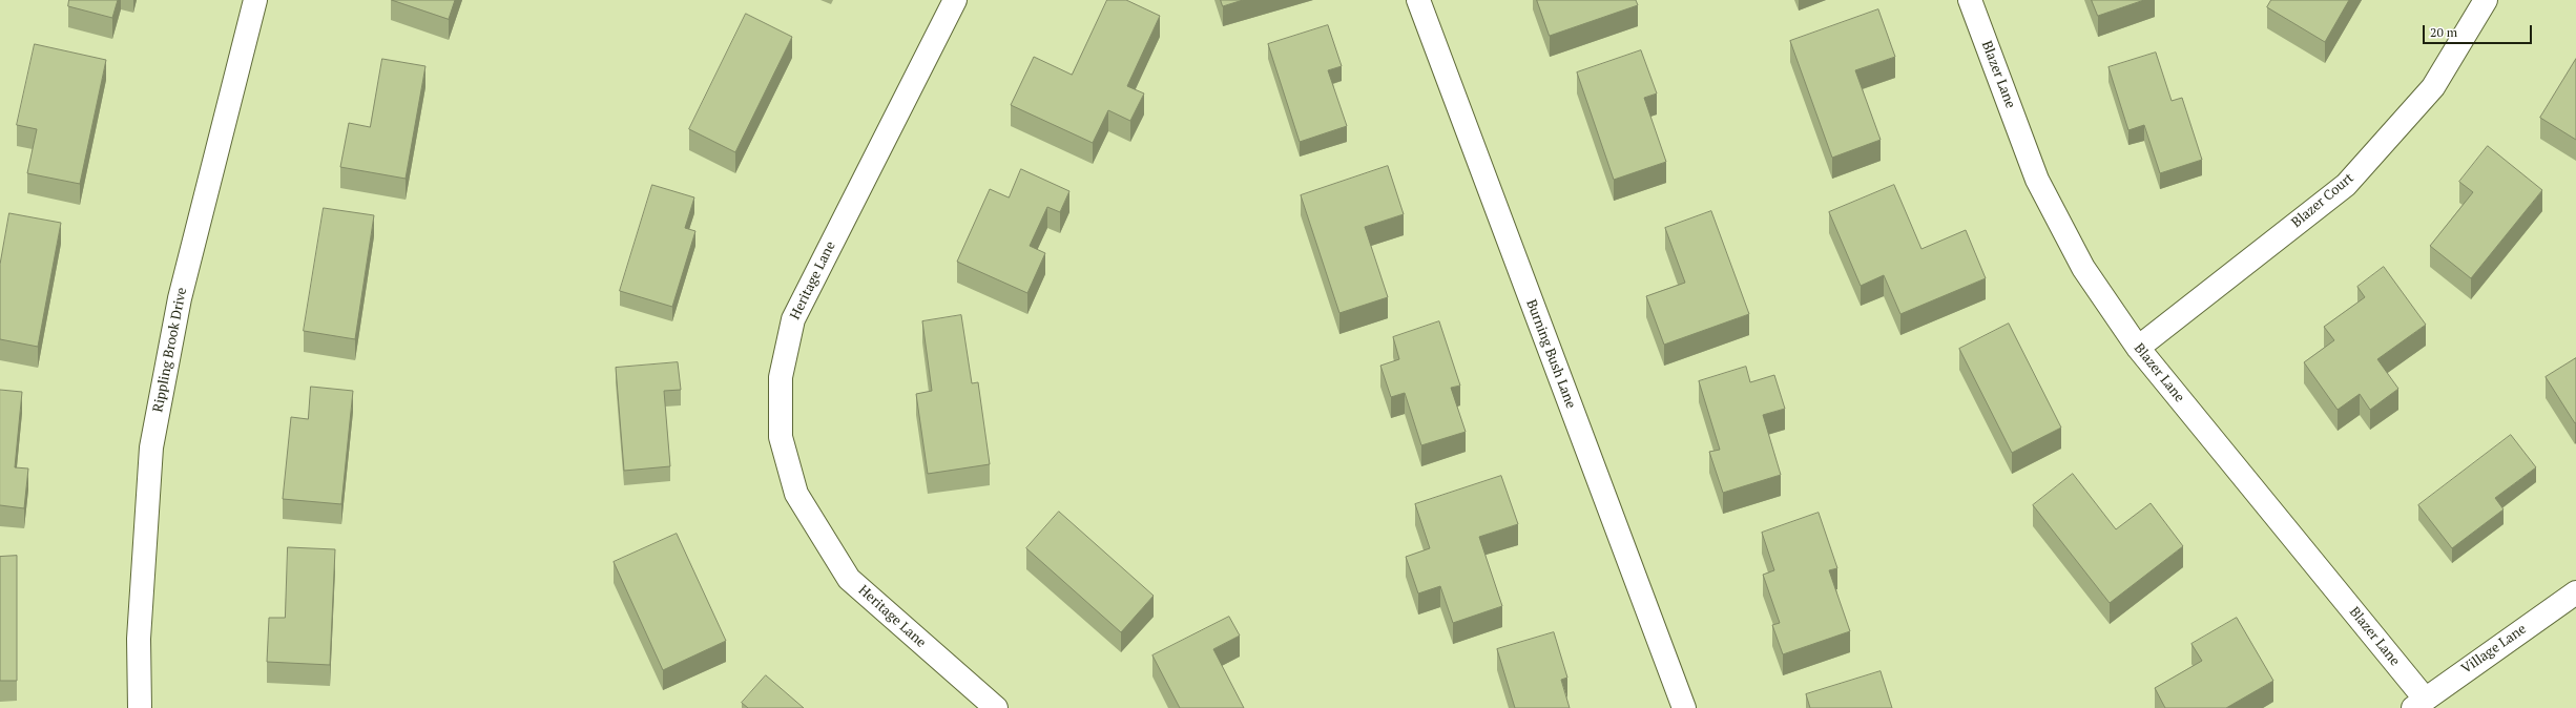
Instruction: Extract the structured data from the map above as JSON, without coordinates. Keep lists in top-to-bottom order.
{
  "streets": {
    "street": [
      "Blazer Lane",
      "Blazer Court",
      "Heritage Lane",
      "Rippling Brook Drive",
      "Burning Bush Lane",
      "Village Lane"
    ]
  },
  "crossings": [
    ["Blazer Lane", "Blazer Court"],
    ["Blazer Lane", "Village Lane"]
  ],
  "scale_bar": "20 m"
}
